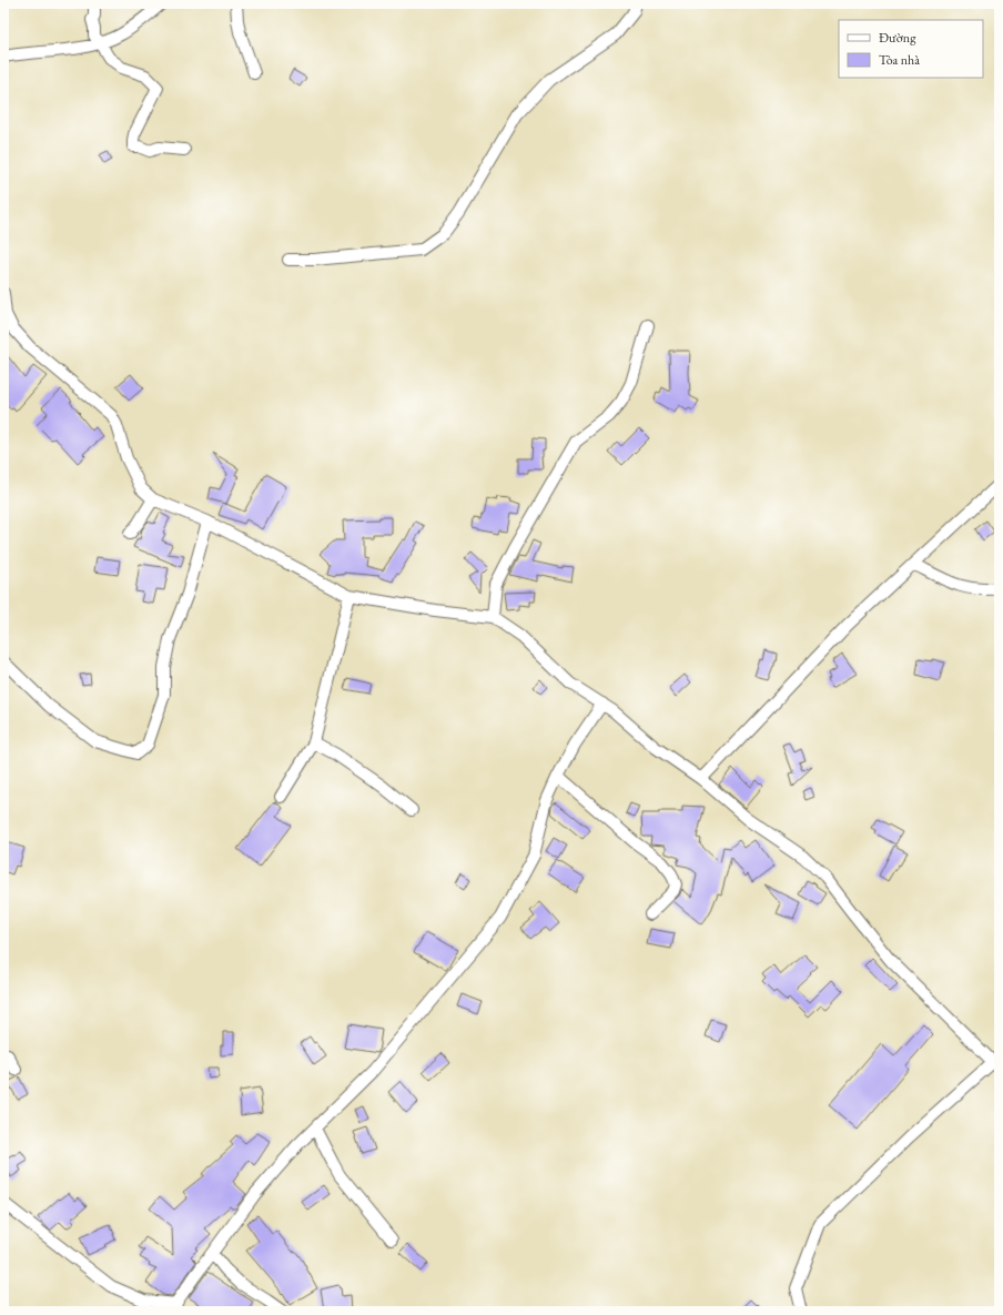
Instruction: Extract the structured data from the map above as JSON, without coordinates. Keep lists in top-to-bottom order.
{
  "legend": ["Đường", "Tòa nhà"]
}
